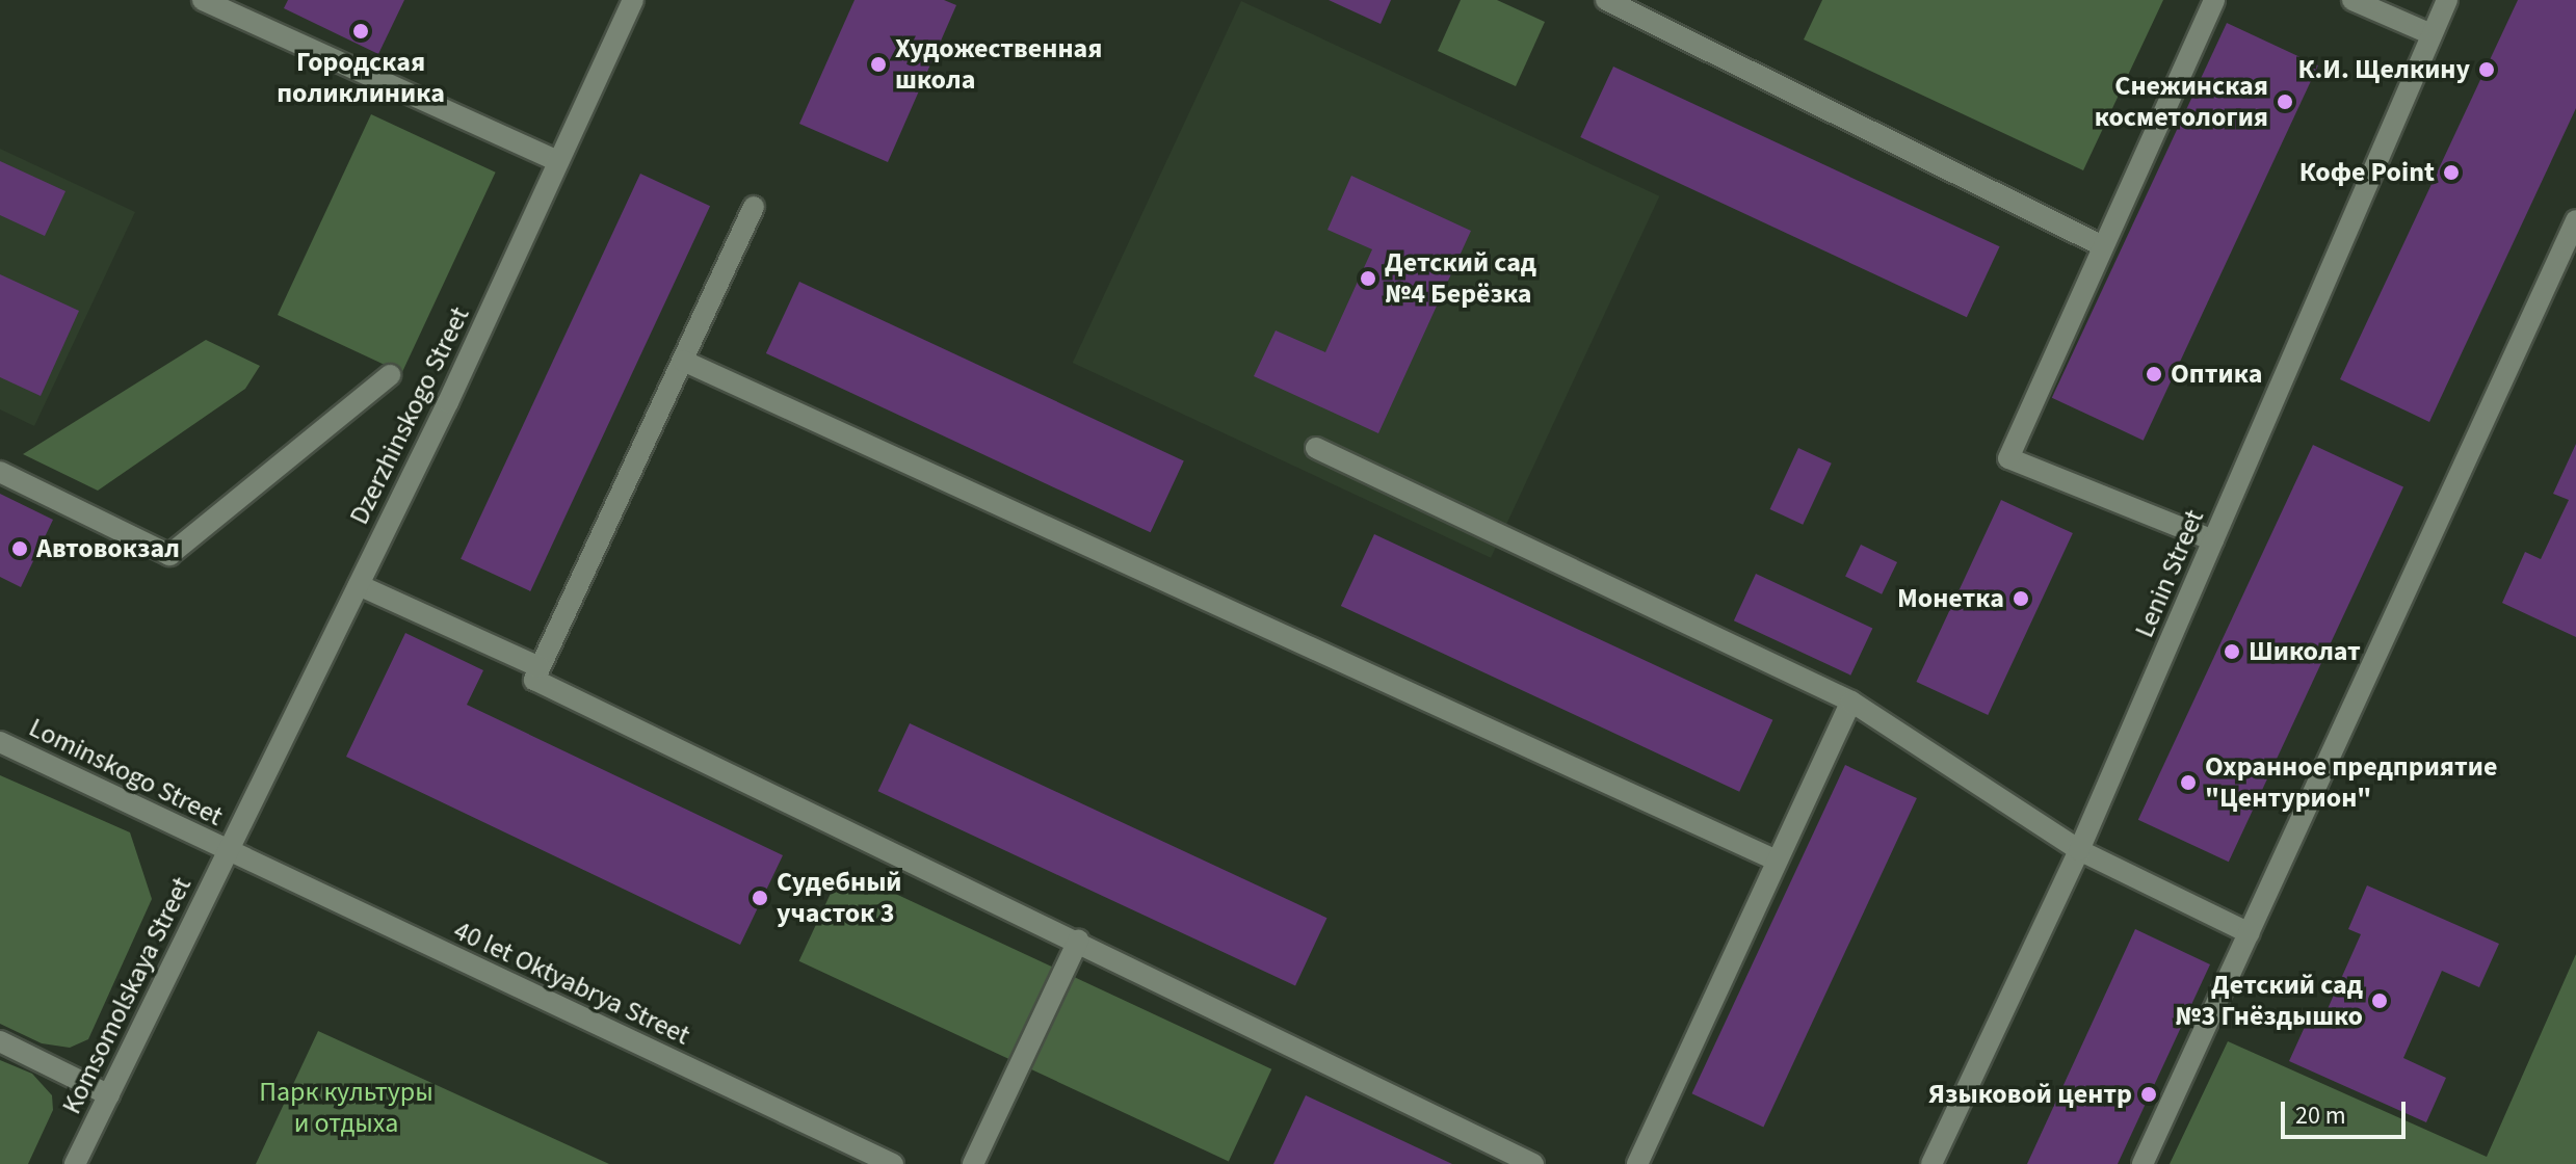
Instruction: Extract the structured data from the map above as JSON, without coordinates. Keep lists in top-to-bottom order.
{
  "streets": {
    "street": [
      "Dzerzhinskogo Street",
      "Lenin Street",
      "Lominskogo Street",
      "40 let Oktyabrya Street",
      "Komsomolskaya Street"
    ]
  },
  "crossings": [
    ["Dzerzhinskogo Street", "Lominskogo Street"],
    ["Dzerzhinskogo Street", "40 let Oktyabrya Street"],
    ["Dzerzhinskogo Street", "Komsomolskaya Street"],
    ["Lominskogo Street", "40 let Oktyabrya Street"],
    ["Lominskogo Street", "Komsomolskaya Street"],
    ["40 let Oktyabrya Street", "Komsomolskaya Street"]
  ],
  "parks": ["Парк культуры и отдыха"],
  "places": [
    "Городская поликлиника",
    "Художественная школа",
    "К.И. Щелкину",
    "Снежинская косметология",
    "Кофе Point",
    "Детский сад №4 Берёзка",
    "Оптика",
    "Автовокзал",
    "Монетка",
    "Шиколат",
    "Охранное предприятие \"Центурион\"",
    "Судебный участок 3",
    "Детский сад №3 Гнёздышко",
    "Языковой центр"
  ],
  "scale_bar": "20 m"
}
